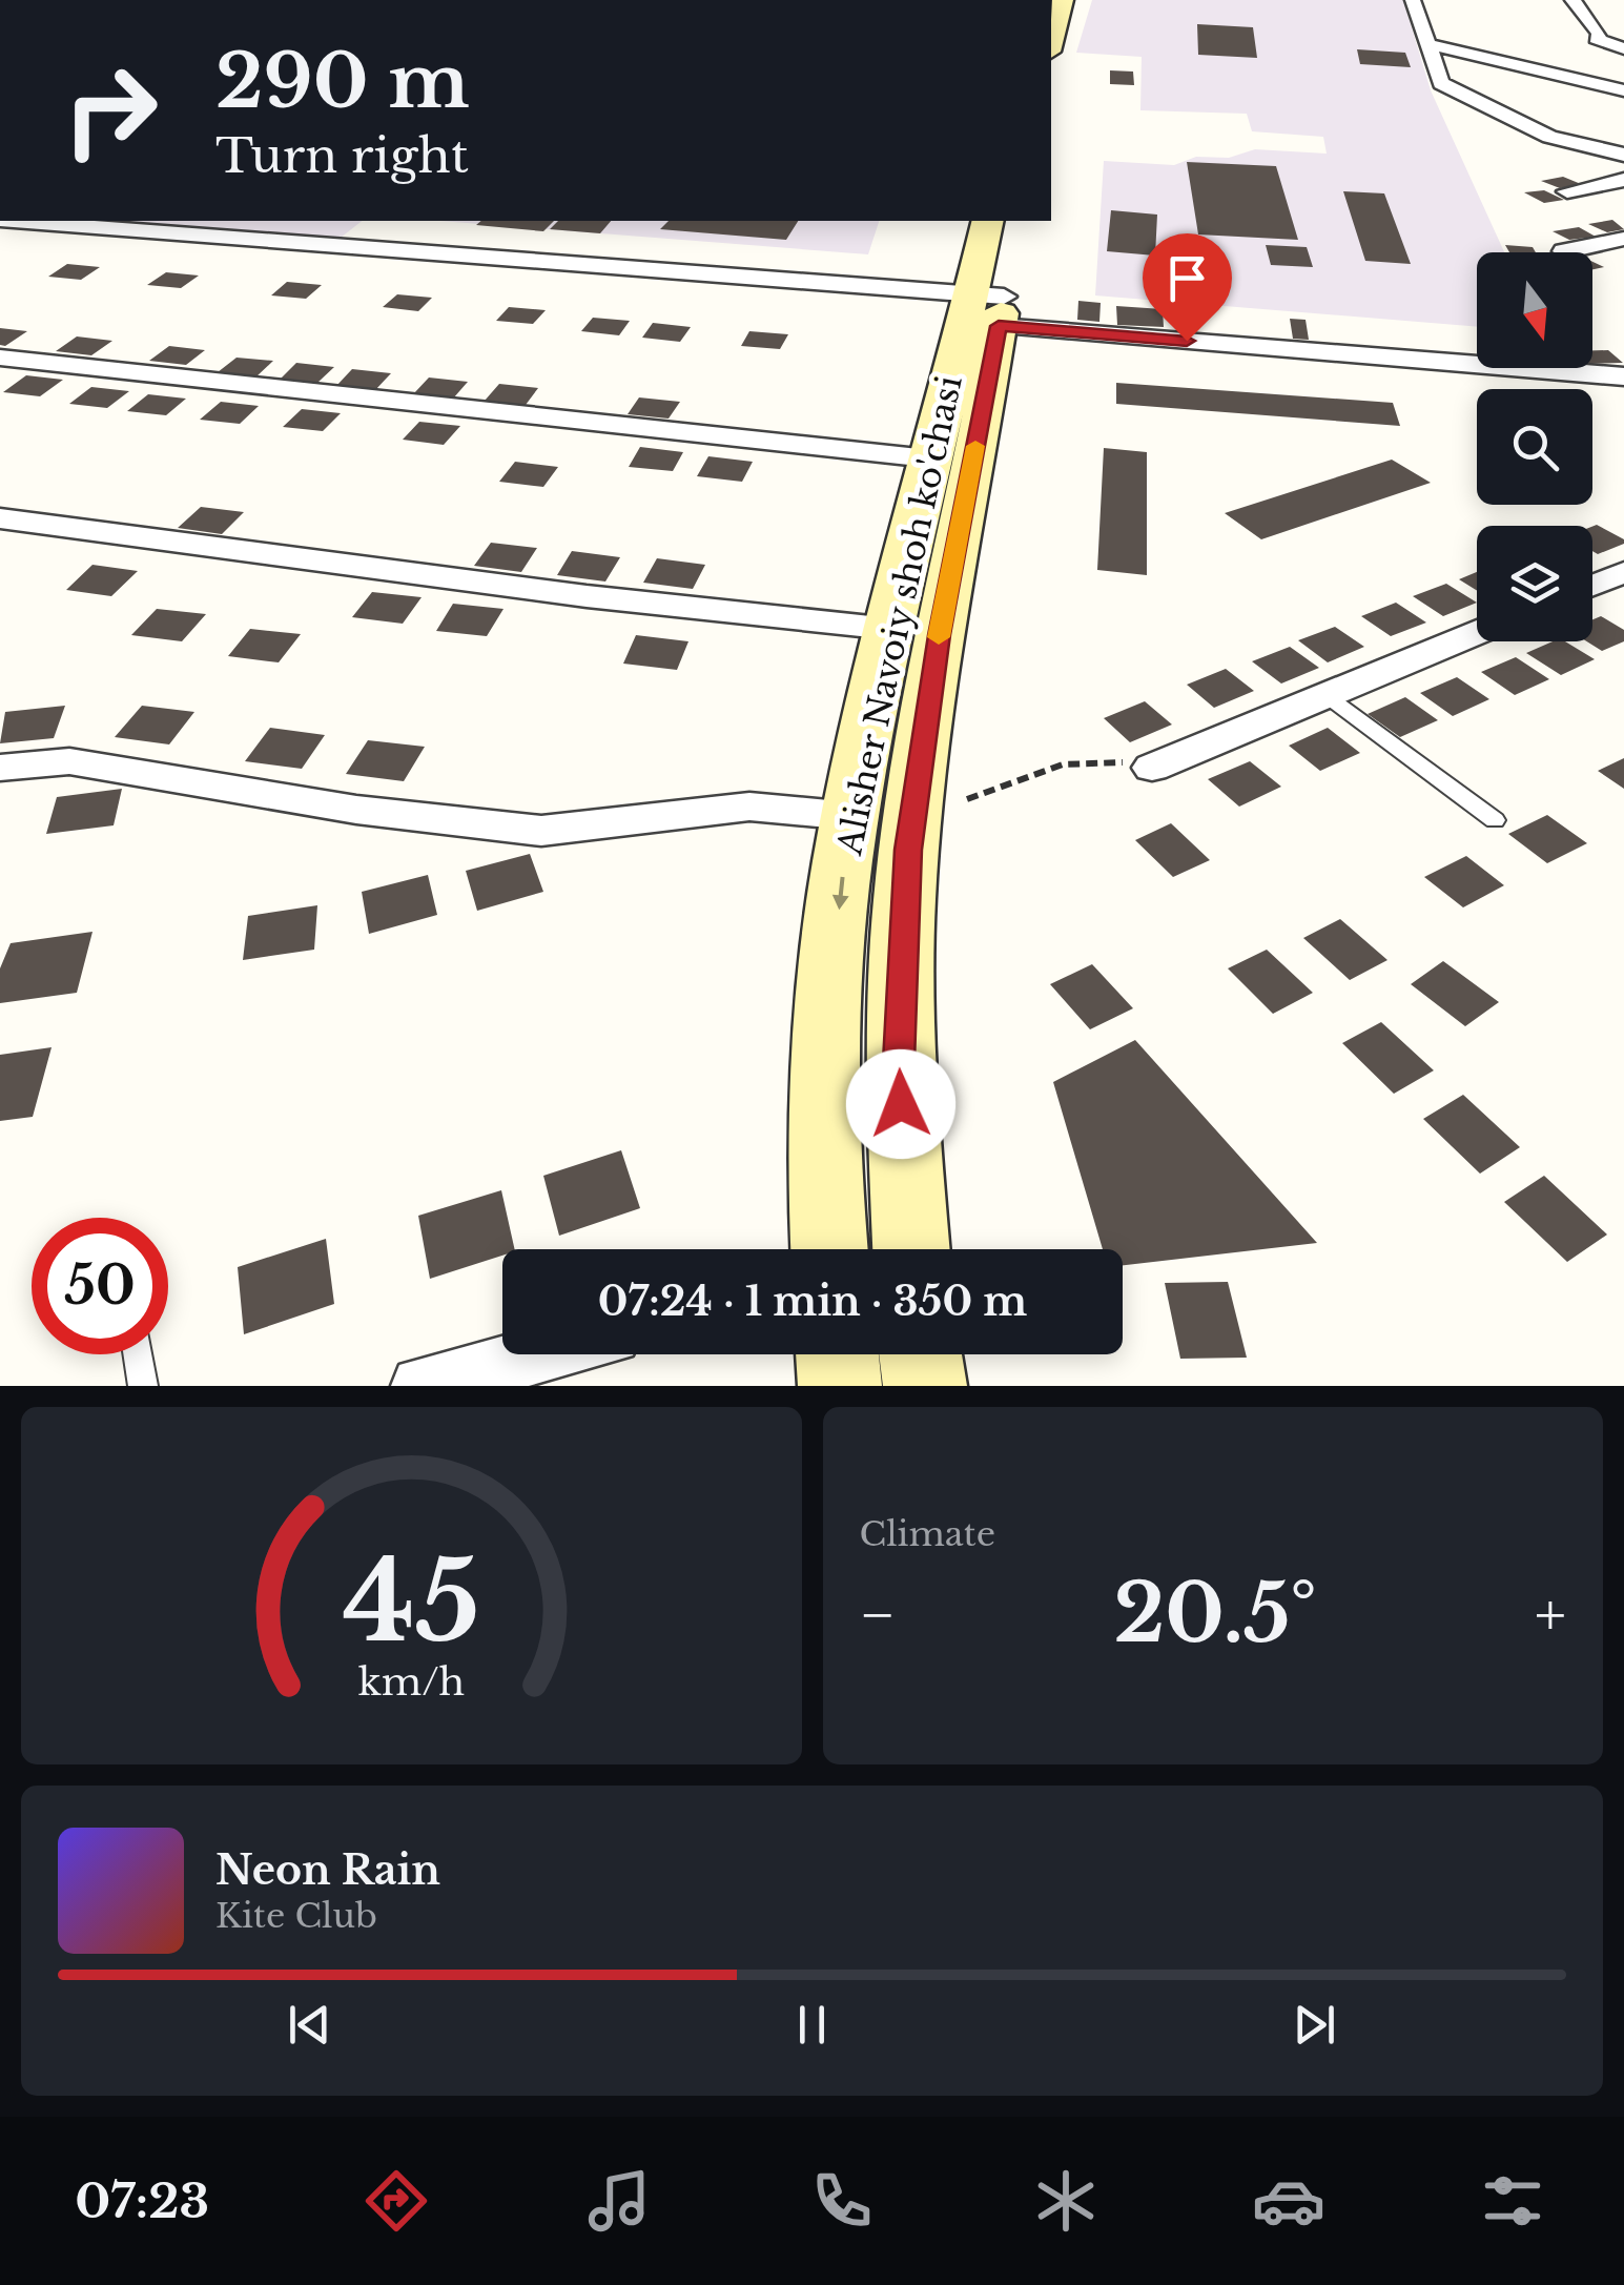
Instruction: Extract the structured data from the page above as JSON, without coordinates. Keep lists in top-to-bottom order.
{
  "streets": {
    "main road": ["Alisher Navoiy shoh ko'chasi"]
  },
  "north": "bottom",
  "page": {
    "turn": ["290 m", "Turn right"],
    "limit": "50",
    "trip": "07:24 · 1 min · 350 m",
    "tile": "Climate",
    "heat": ["−", "20.5°", "+"],
    "song": ["Neon Rain", "Kite Club"],
    "tabs": "07:23",
    "gauge": ["45", "km/h"]
  }
}
